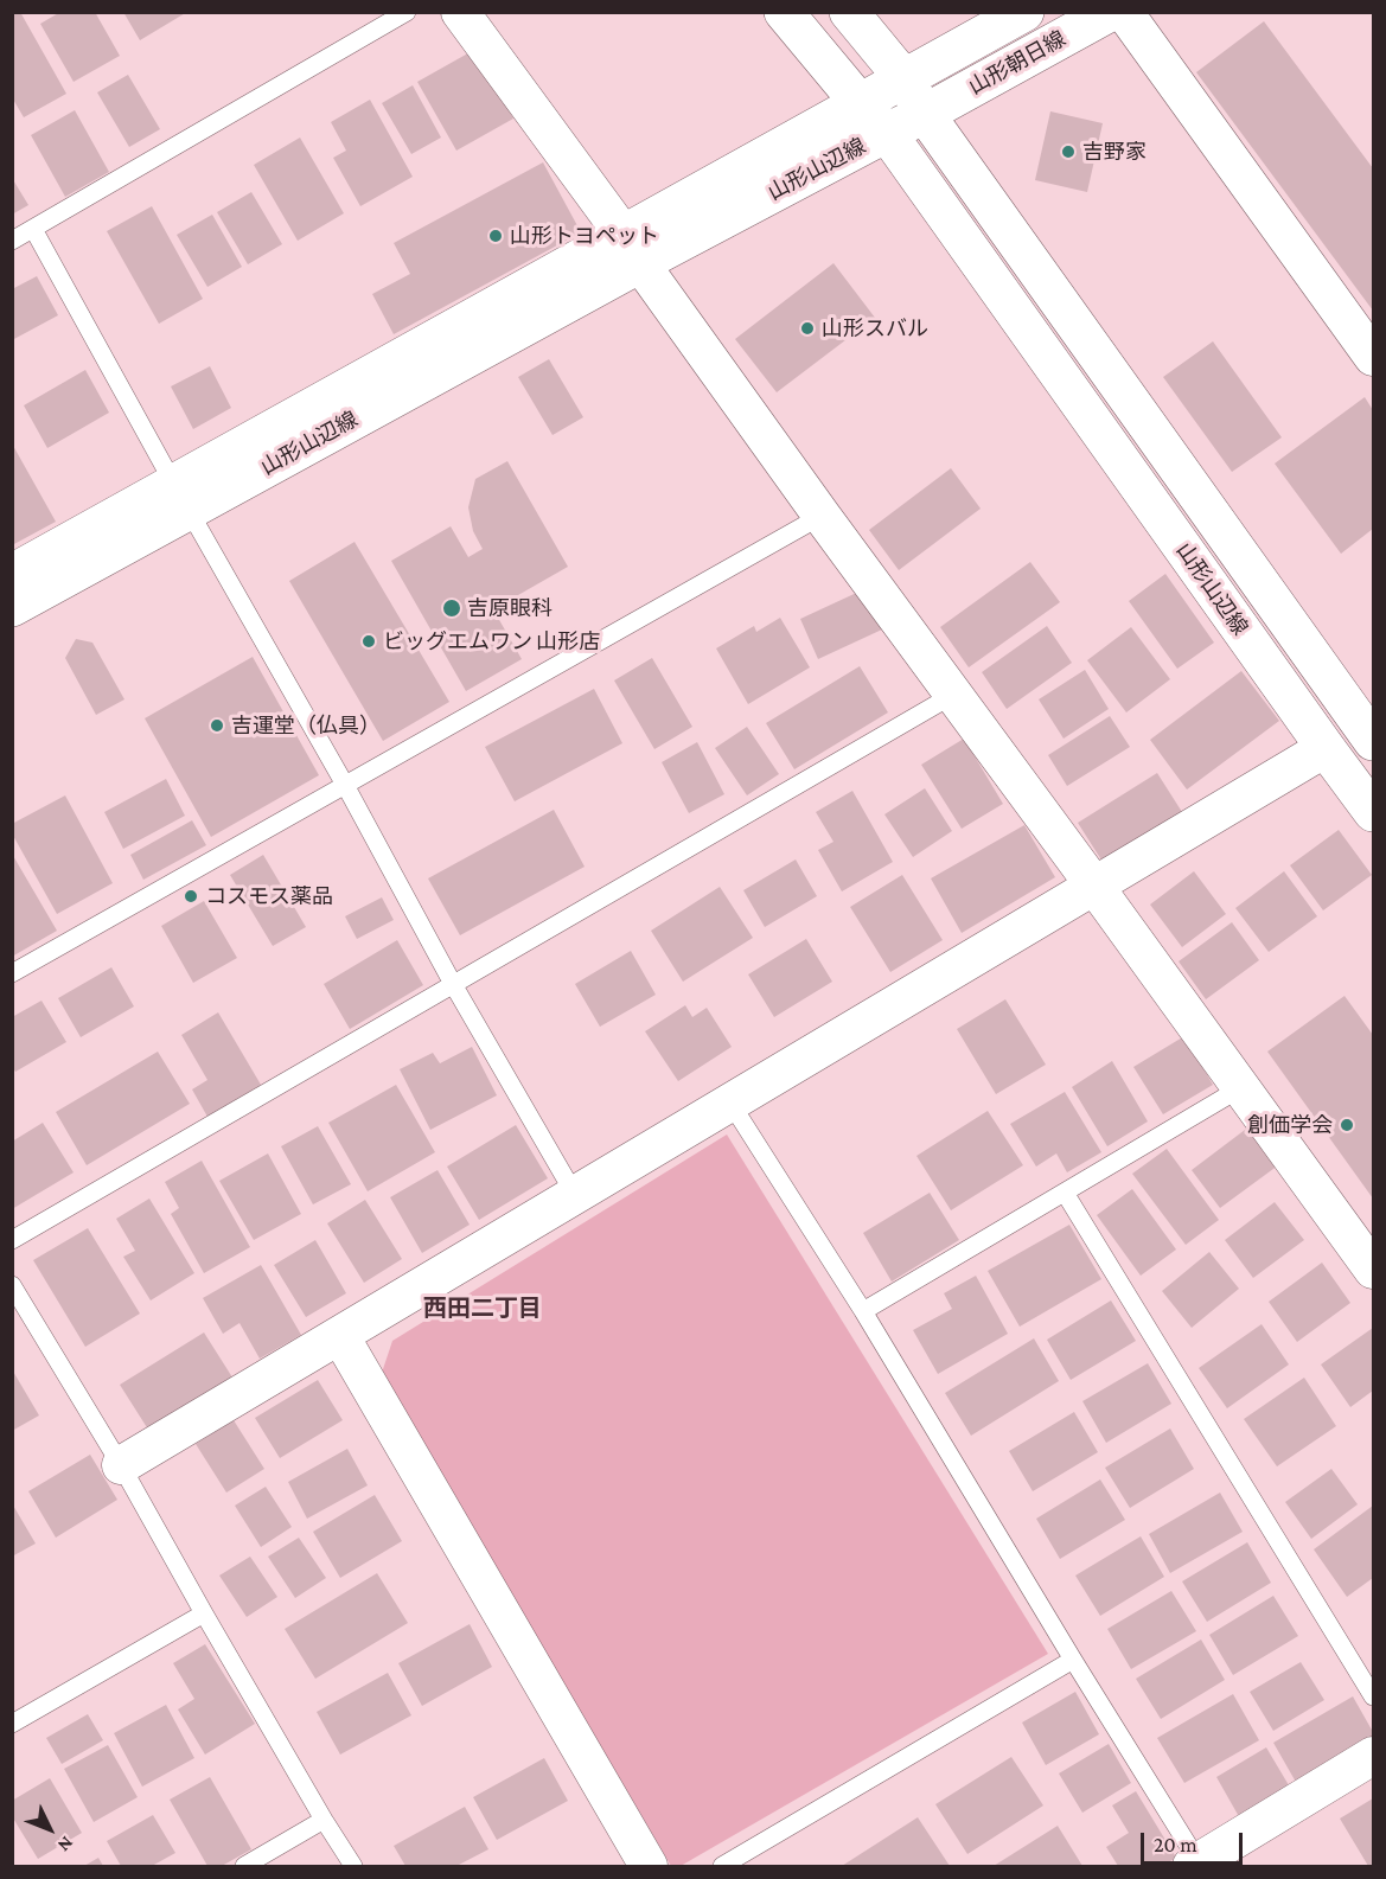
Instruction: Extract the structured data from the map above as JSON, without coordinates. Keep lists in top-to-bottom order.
{
  "streets": {
    "main road": ["山形朝日線", "山形山辺線"]
  },
  "crossings": [
    ["山形朝日線", "山形山辺線"]
  ],
  "districts": ["西田二丁目"],
  "places": [
    "吉野家",
    "山形トヨペット",
    "山形スバル",
    "吉原眼科",
    "ビッグエムワン 山形店",
    "吉運堂（仏具）",
    "コスモス薬品",
    "創価学会"
  ],
  "scale_bar": "20 m",
  "north": "bottom right"
}
